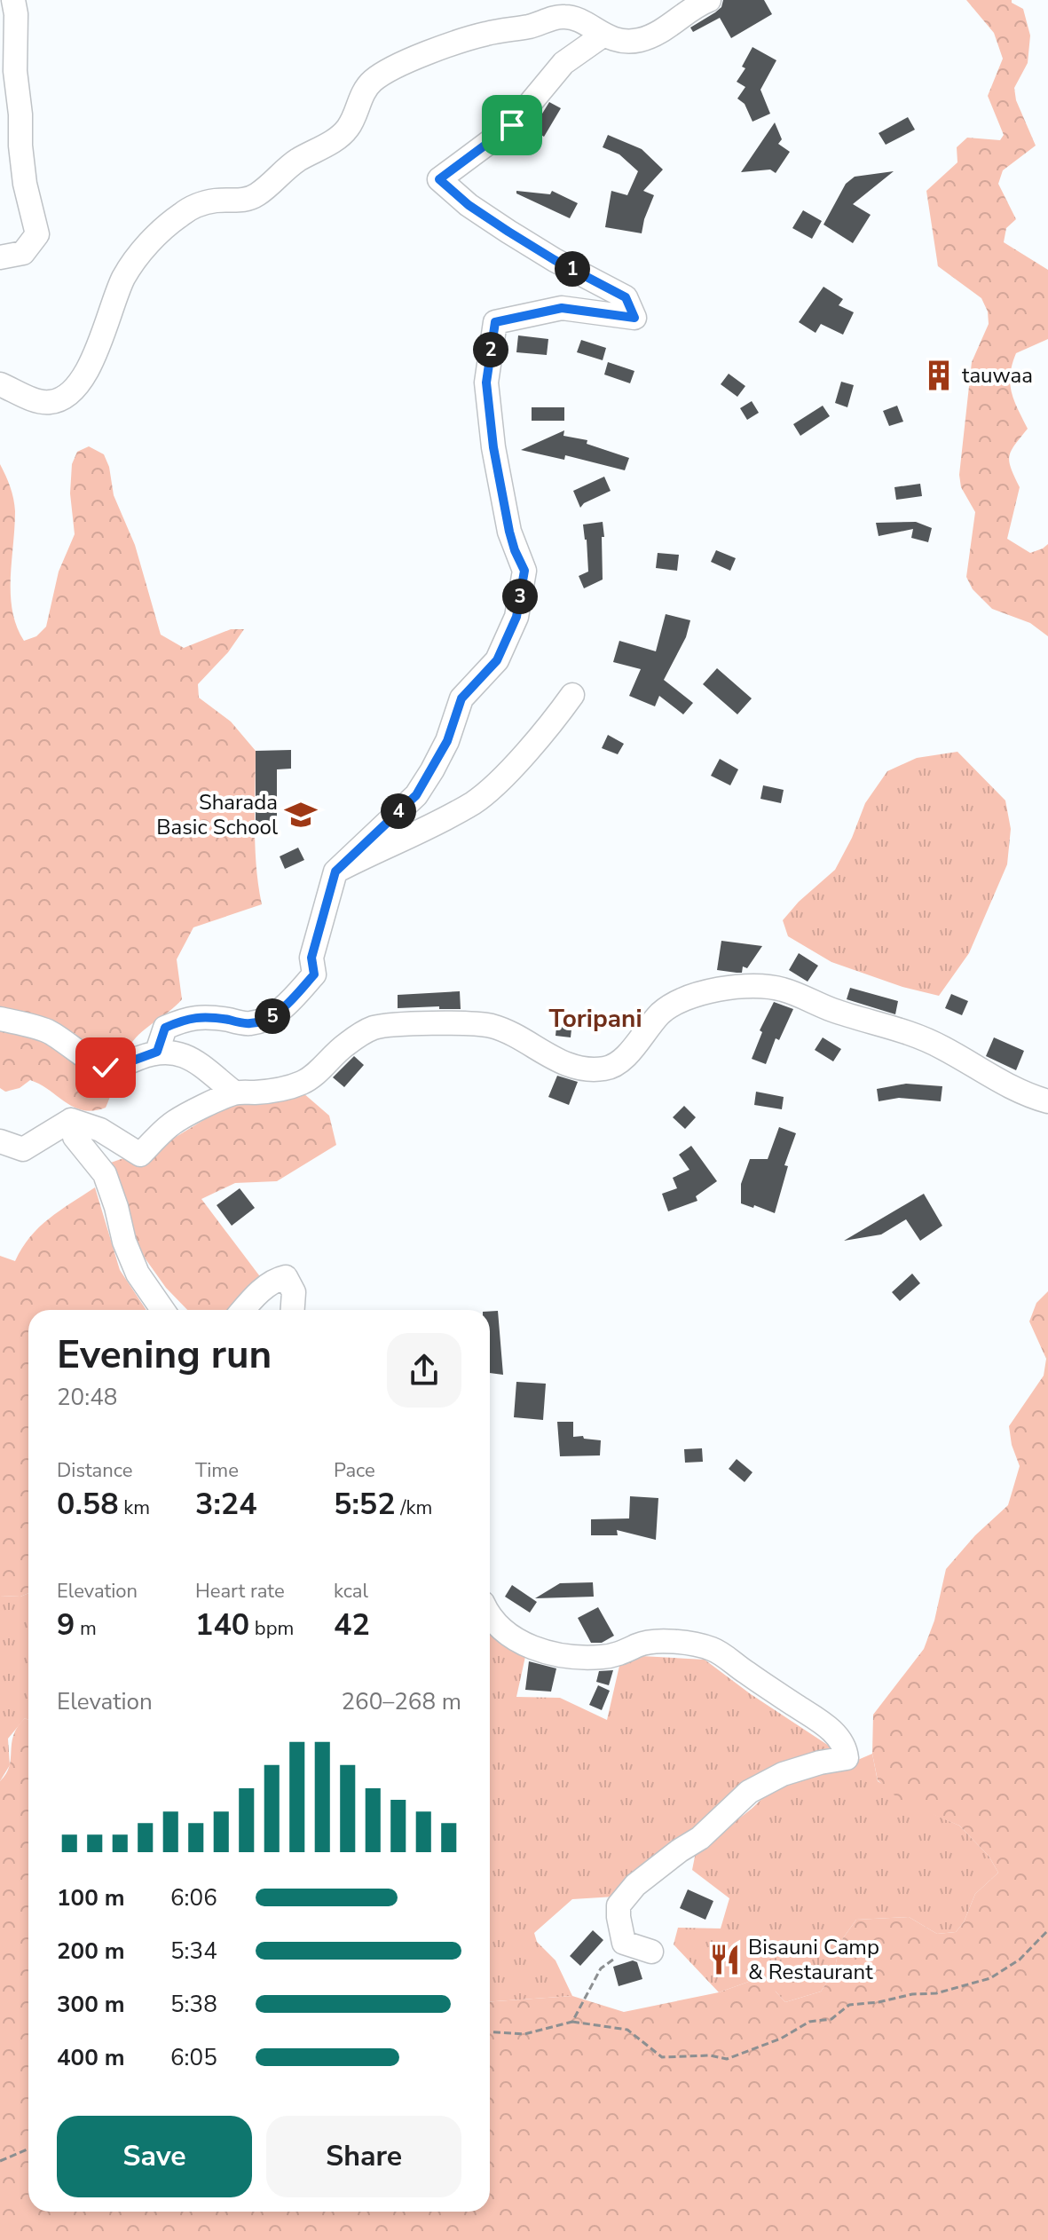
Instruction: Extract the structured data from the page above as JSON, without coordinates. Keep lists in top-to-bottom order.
{
  "districts": ["Toripani"],
  "places": {
    "building": ["tauwaa"],
    "school or university": ["Sharada Basic School"],
    "restaurant": ["Bisauni Camp & Restaurant"]
  },
  "page": {
    "pins": [
      "1",
      "2",
      "3",
      "4",
      "5"
    ],
    "heading": ["Evening run", "20:48"],
    "stats": [
      ["Distance", "0.58 km"],
      ["Time", "3:24"],
      ["Pace", "5:52 /km"],
      ["Elevation", "9 m"],
      ["Heart rate", "140 bpm"],
      ["kcal", "42"]
    ],
    "chart": ["Elevation", "260–268 m"],
    "list": [
      {
        "name": "100 m",
        "note": "6:06"
      },
      {
        "name": "200 m",
        "note": "5:34"
      },
      {
        "name": "300 m",
        "note": "5:38"
      },
      {
        "name": "400 m",
        "note": "6:05"
      }
    ],
    "buttons": ["Save", "Share"]
  }
}
